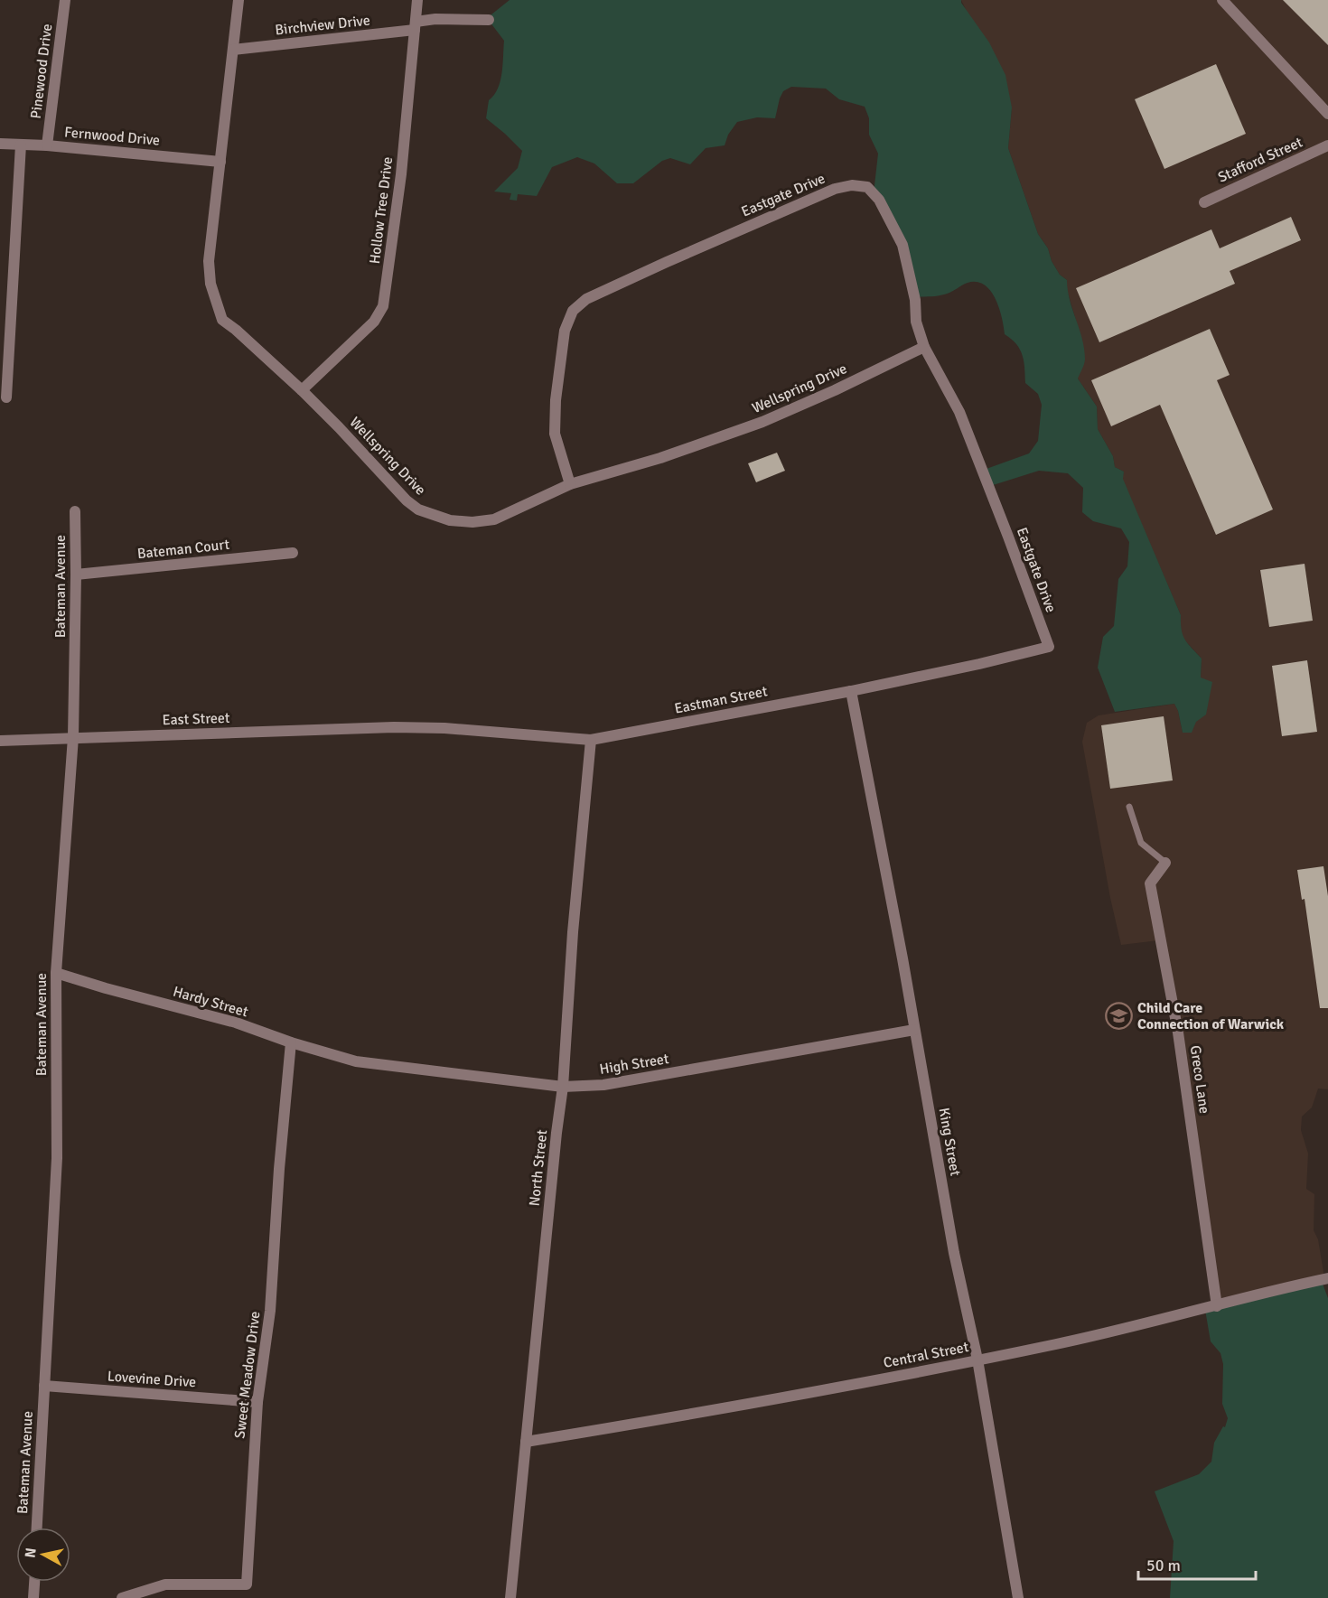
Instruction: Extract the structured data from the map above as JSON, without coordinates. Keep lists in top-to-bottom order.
{
  "streets": {
    "street": [
      "Birchview Drive",
      "Pinewood Drive",
      "Fernwood Drive",
      "Stafford Street",
      "Eastgate Drive",
      "Hollow Tree Drive",
      "Wellspring Drive",
      "Bateman Court",
      "Bateman Avenue",
      "Eastman Street",
      "East Street",
      "Hardy Street",
      "High Street",
      "Greco Lane",
      "King Street",
      "North Street",
      "Central Street",
      "Sweet Meadow Drive",
      "Lovevine Drive"
    ]
  },
  "crossings": [
    ["Birchview Drive", "Hollow Tree Drive"],
    ["Birchview Drive", "Wellspring Drive"],
    ["Pinewood Drive", "Fernwood Drive"],
    ["Fernwood Drive", "Wellspring Drive"],
    ["Eastgate Drive", "Wellspring Drive"],
    ["Eastgate Drive", "Eastman Street"],
    ["Hollow Tree Drive", "Wellspring Drive"],
    ["Bateman Court", "Bateman Avenue"],
    ["Bateman Avenue", "East Street"],
    ["Bateman Avenue", "Hardy Street"],
    ["Bateman Avenue", "Lovevine Drive"],
    ["Eastman Street", "East Street"],
    ["Eastman Street", "King Street"],
    ["Eastman Street", "North Street"],
    ["Hardy Street", "High Street"],
    ["Hardy Street", "Sweet Meadow Drive"],
    ["High Street", "King Street"],
    ["High Street", "North Street"],
    ["Greco Lane", "Central Street"],
    ["King Street", "Central Street"],
    ["North Street", "Central Street"],
    ["Sweet Meadow Drive", "Lovevine Drive"]
  ],
  "places": {
    "school or university": ["Child Care Connection of Warwick"]
  },
  "scale_bar": "50 m",
  "north": "left"
}
